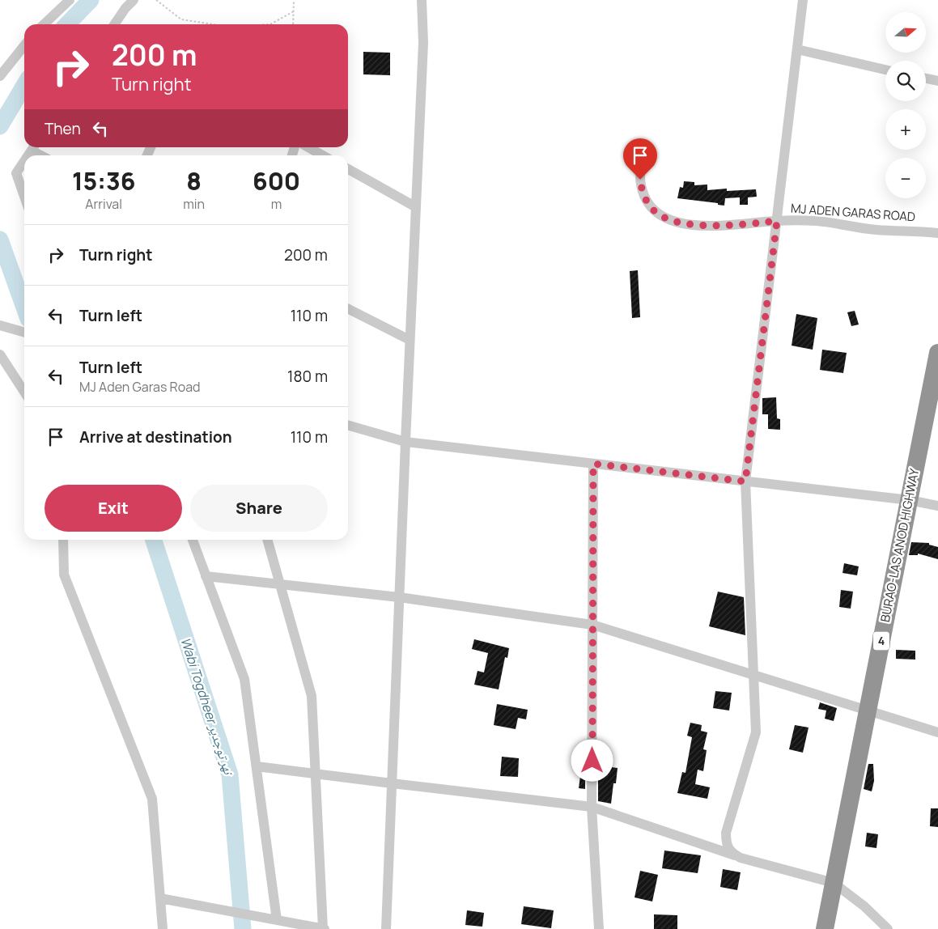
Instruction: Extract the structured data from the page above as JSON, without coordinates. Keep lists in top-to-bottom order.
{
  "streets": {
    "highway": ["BURAO-LAS ANOD HIGHWAY", "4"],
    "street": ["MJ ADEN GARAS ROAD"]
  },
  "water": ["Wabi Togdheer نهر توجدير"],
  "north": "right",
  "page": {
    "map_buttons": ["+", "−"],
    "turn": ["200 m", "Turn right"],
    "then": "Then",
    "eta": [
      "15:36",
      "Arrival",
      "8",
      "min",
      "600",
      "m"
    ],
    "list": [
      {
        "name": "Turn right",
        "value": "200 m"
      },
      {
        "name": "Turn left",
        "value": "110 m"
      },
      {
        "name": "Turn left",
        "note": "MJ Aden Garas Road",
        "value": "180 m"
      },
      {
        "name": "Arrive at destination",
        "value": "110 m"
      }
    ],
    "buttons": ["Exit", "Share"]
  }
}
